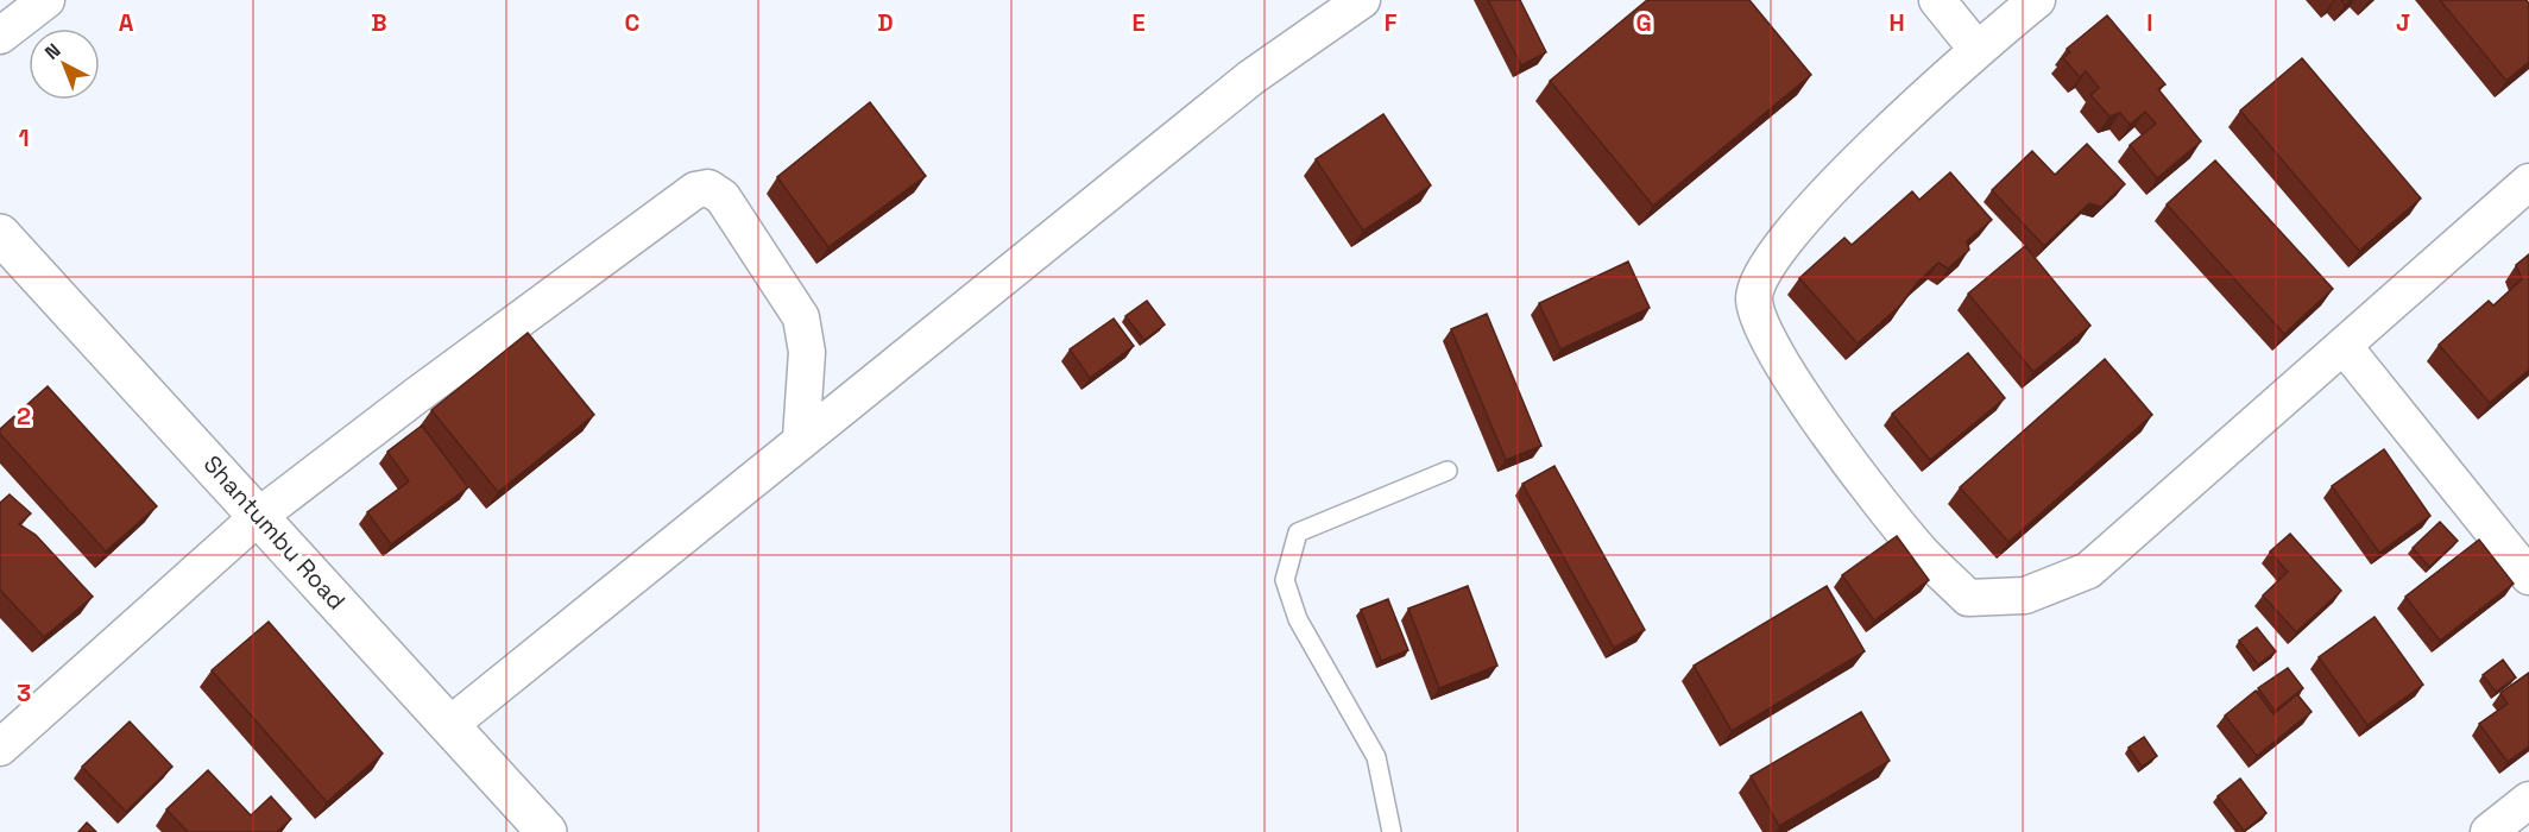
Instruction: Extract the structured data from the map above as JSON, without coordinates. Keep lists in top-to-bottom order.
{
  "streets": {
    "street": ["Shantumbu Road"]
  },
  "north": "top left",
  "grid": {
    "columns": [
      "A",
      "B",
      "C",
      "D",
      "E",
      "F",
      "G",
      "H",
      "I",
      "J"
    ],
    "rows": ["1", "2", "3"]
  }
}
